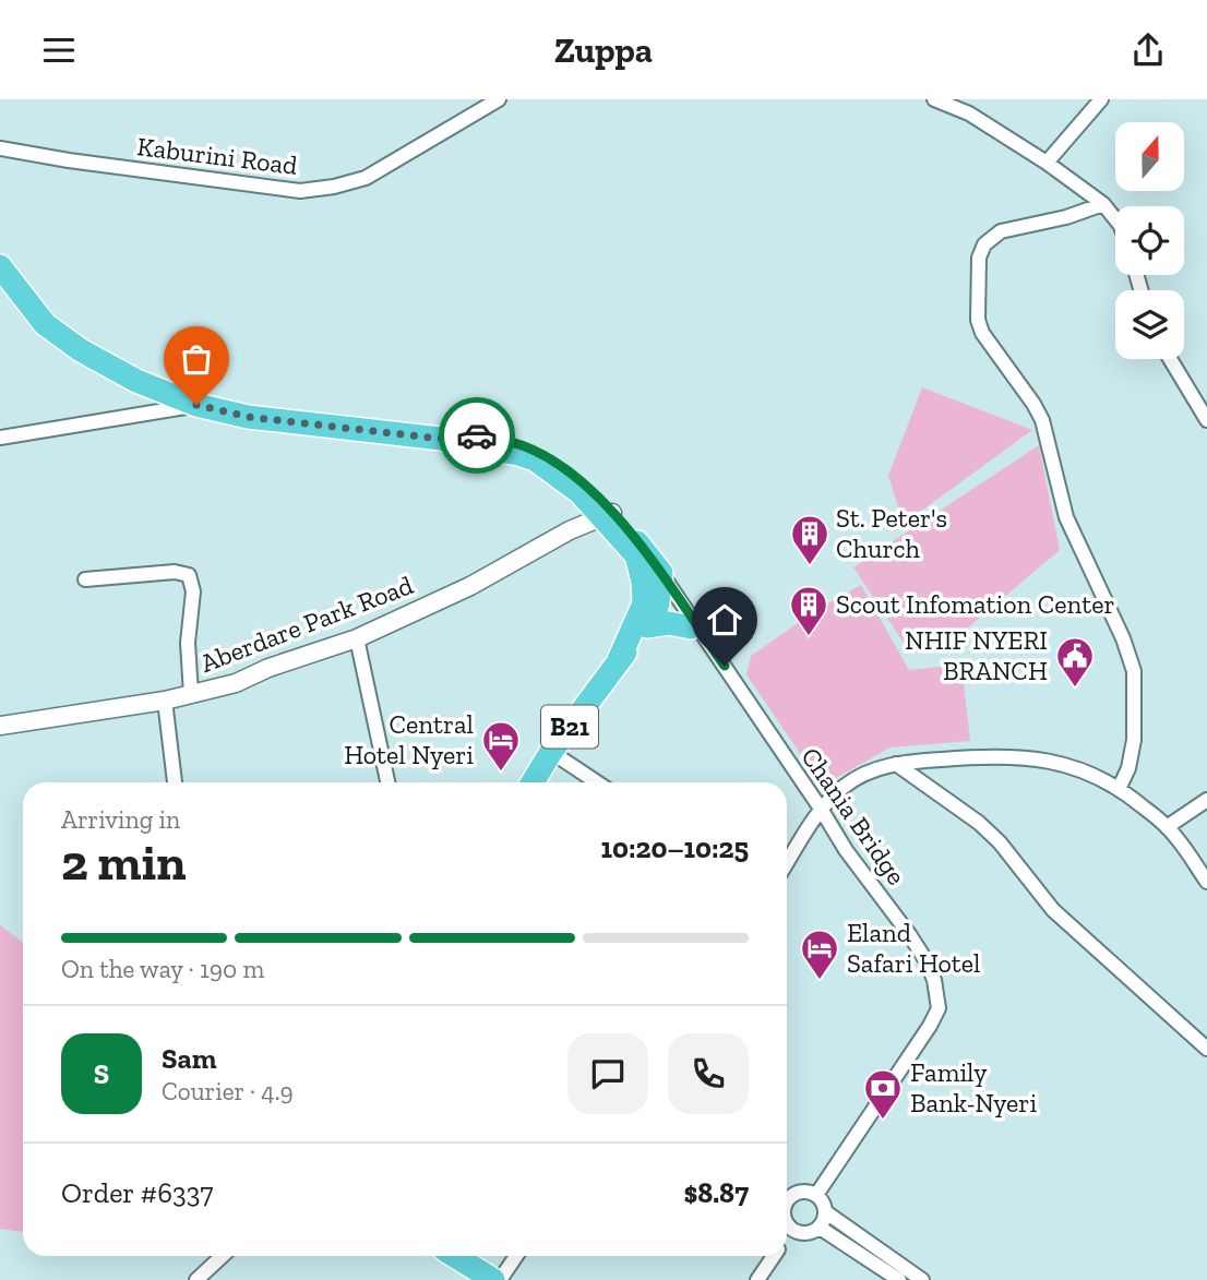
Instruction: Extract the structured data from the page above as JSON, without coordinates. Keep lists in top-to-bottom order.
{
  "streets": {
    "highway": ["B21"],
    "street": ["Kaburini Road", "Aberdare Park Road", "Chania Bridge"]
  },
  "crossings": [
    ["B21", "Chania Bridge"]
  ],
  "places": {
    "building": ["St. Peter's Church", "Scout Infomation Center"],
    "public building": ["NHIF NYERI BRANCH"],
    "hotel": ["Central Hotel Nyeri", "Eland Safari Hotel"],
    "bank": ["Family Bank-Nyeri"]
  },
  "north": "top",
  "page": {
    "header": "Zuppa",
    "heading": ["2 min", "Arriving in", "10:20–10:25"],
    "panel": [
      "Sam",
      "Courier · 4.9",
      "Order #6337",
      "$8.87"
    ],
    "bar": "On the way · 190 m",
    "round": "S"
  }
}
